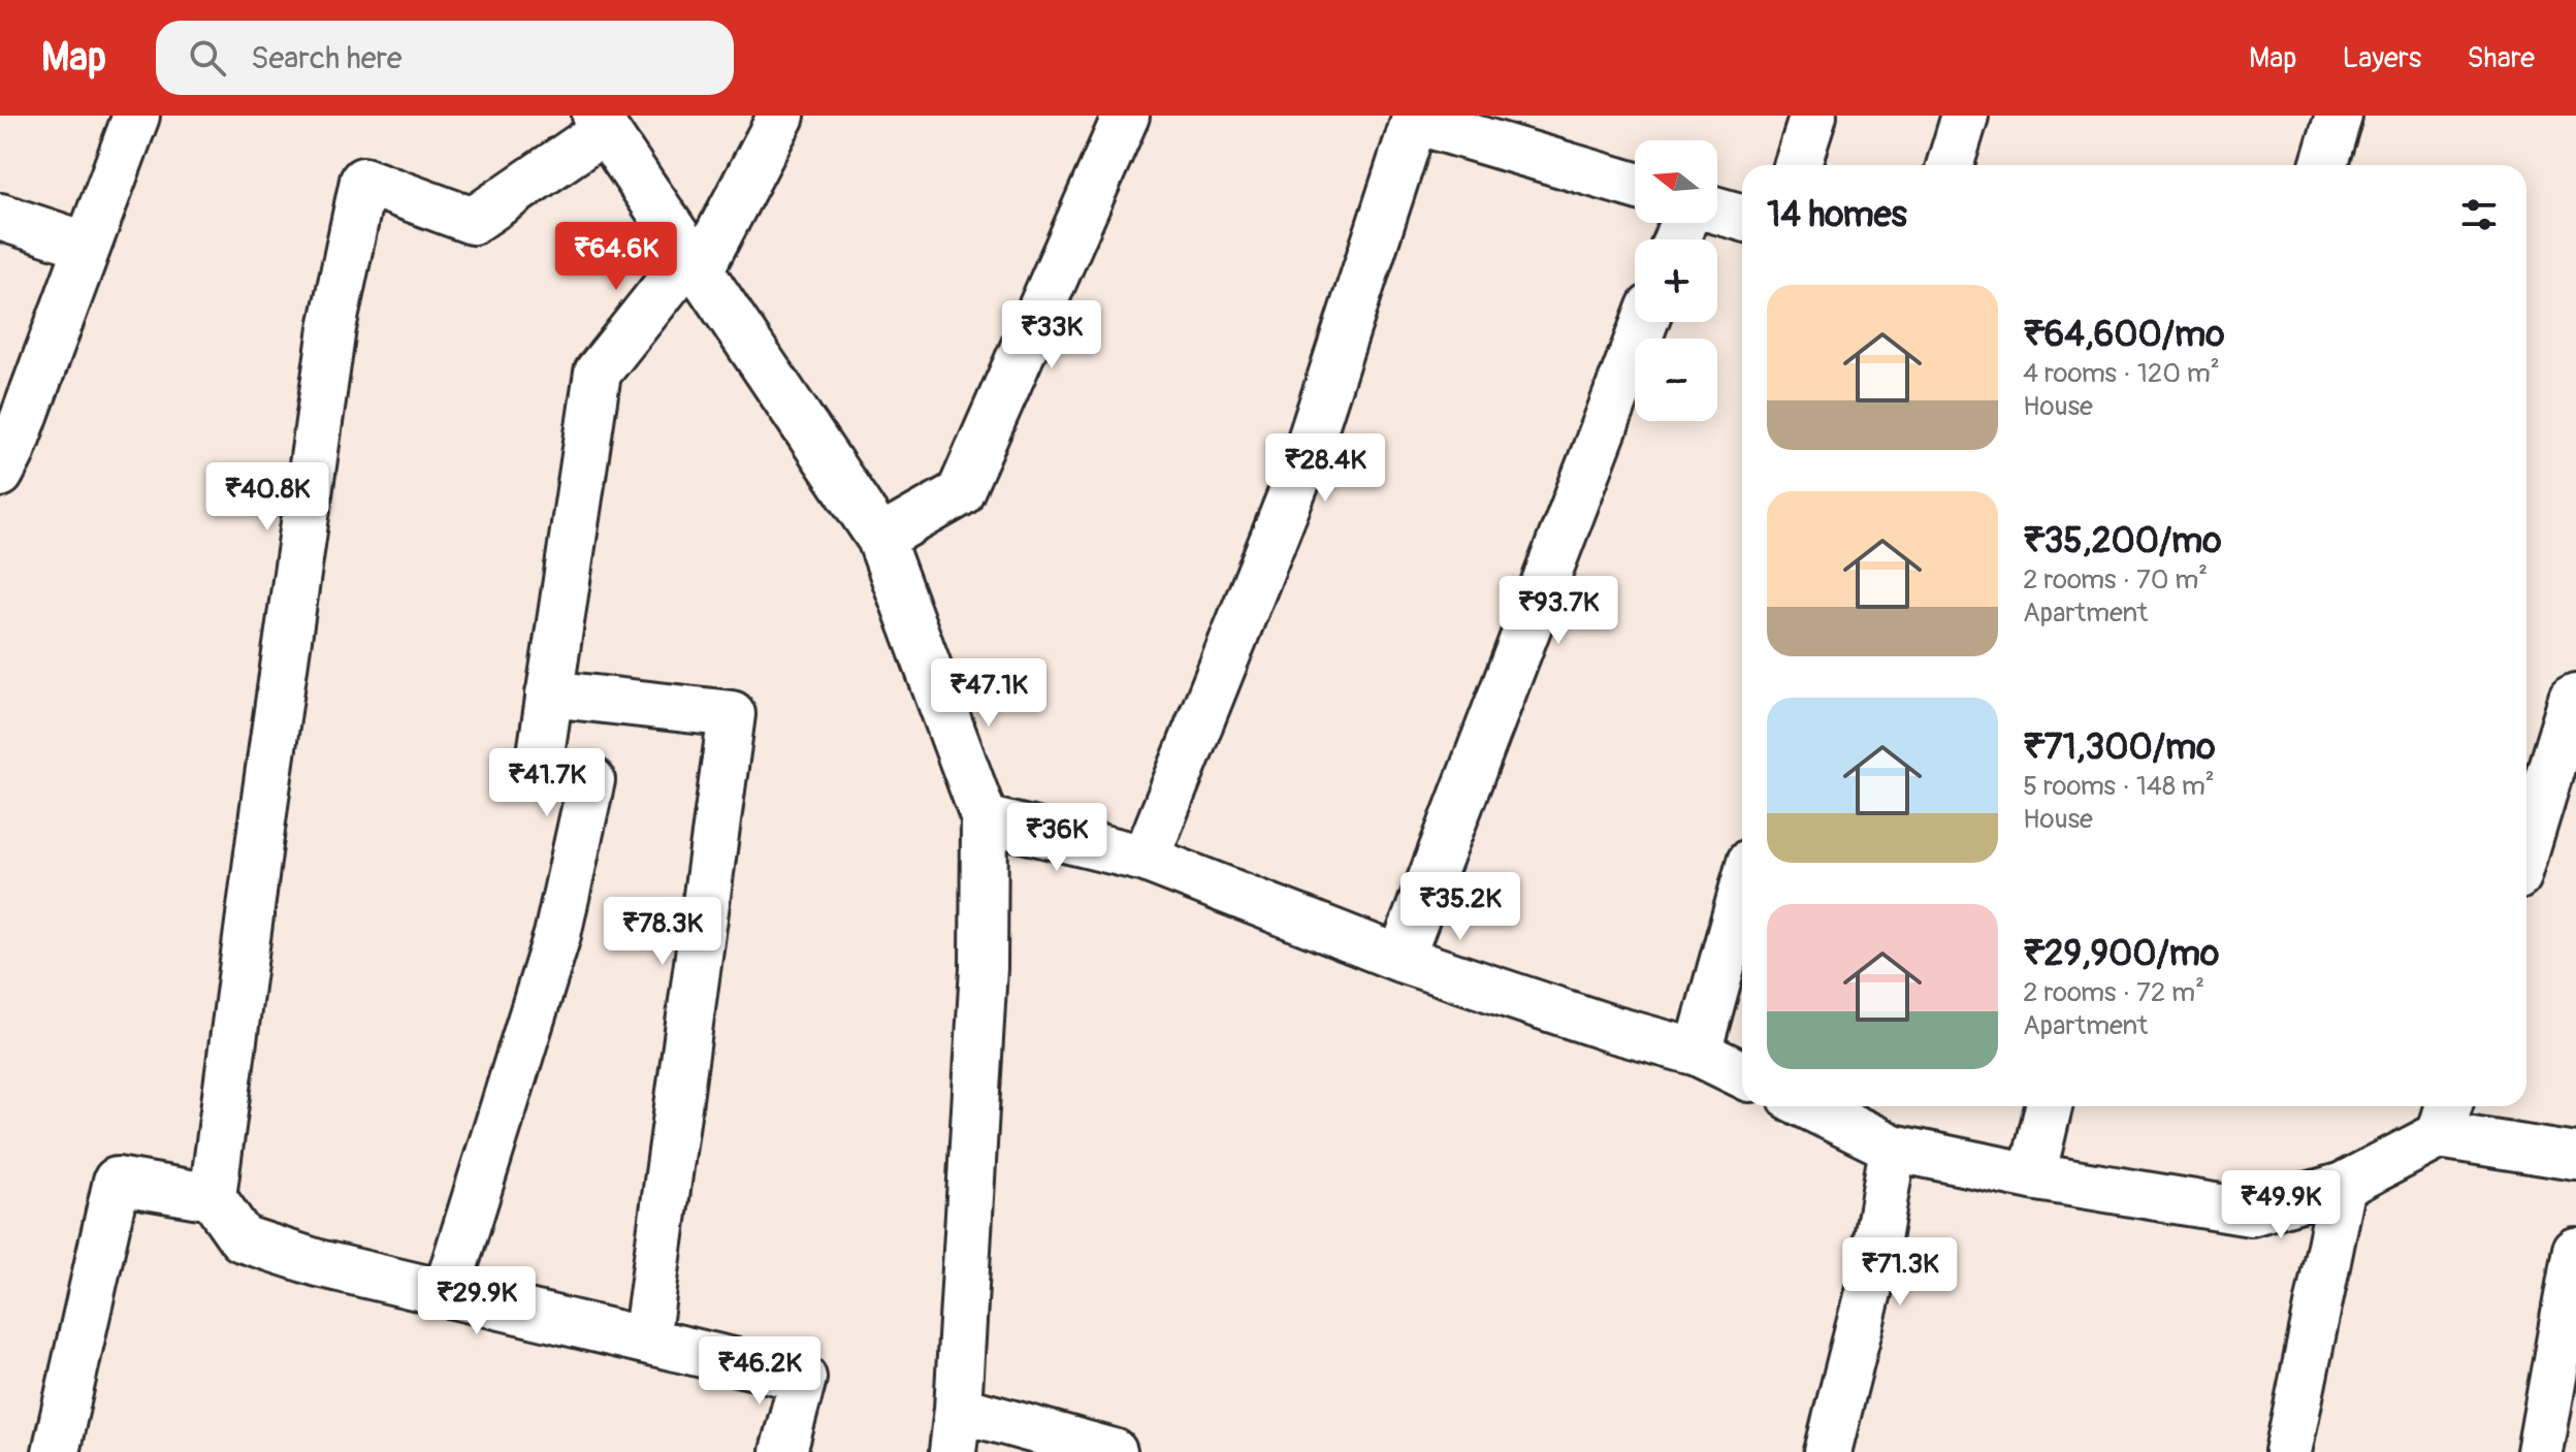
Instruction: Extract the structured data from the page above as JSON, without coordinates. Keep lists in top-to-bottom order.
{
  "north": "left",
  "page": {
    "header": "Map",
    "search": "Search here",
    "nav": ["Map", "Layers", "Share"],
    "map_buttons": ["+", "−"],
    "heading": "14 homes",
    "price": [
      "₹64.6K",
      "₹33K",
      "₹28.4K",
      "₹40.8K",
      "₹93.7K",
      "₹47.1K",
      "₹41.7K",
      "₹36K",
      "₹35.2K",
      "₹78.3K",
      "₹49.9K",
      "₹71.3K",
      "₹29.9K",
      "₹46.2K"
    ],
    "list": [
      {
        "name": "₹64,600/mo",
        "note": "4 rooms · 120 m² · House"
      },
      {
        "name": "₹35,200/mo",
        "note": "2 rooms · 70 m² · Apartment"
      },
      {
        "name": "₹71,300/mo",
        "note": "5 rooms · 148 m² · House"
      },
      {
        "name": "₹29,900/mo",
        "note": "2 rooms · 72 m² · Apartment"
      }
    ]
  }
}
